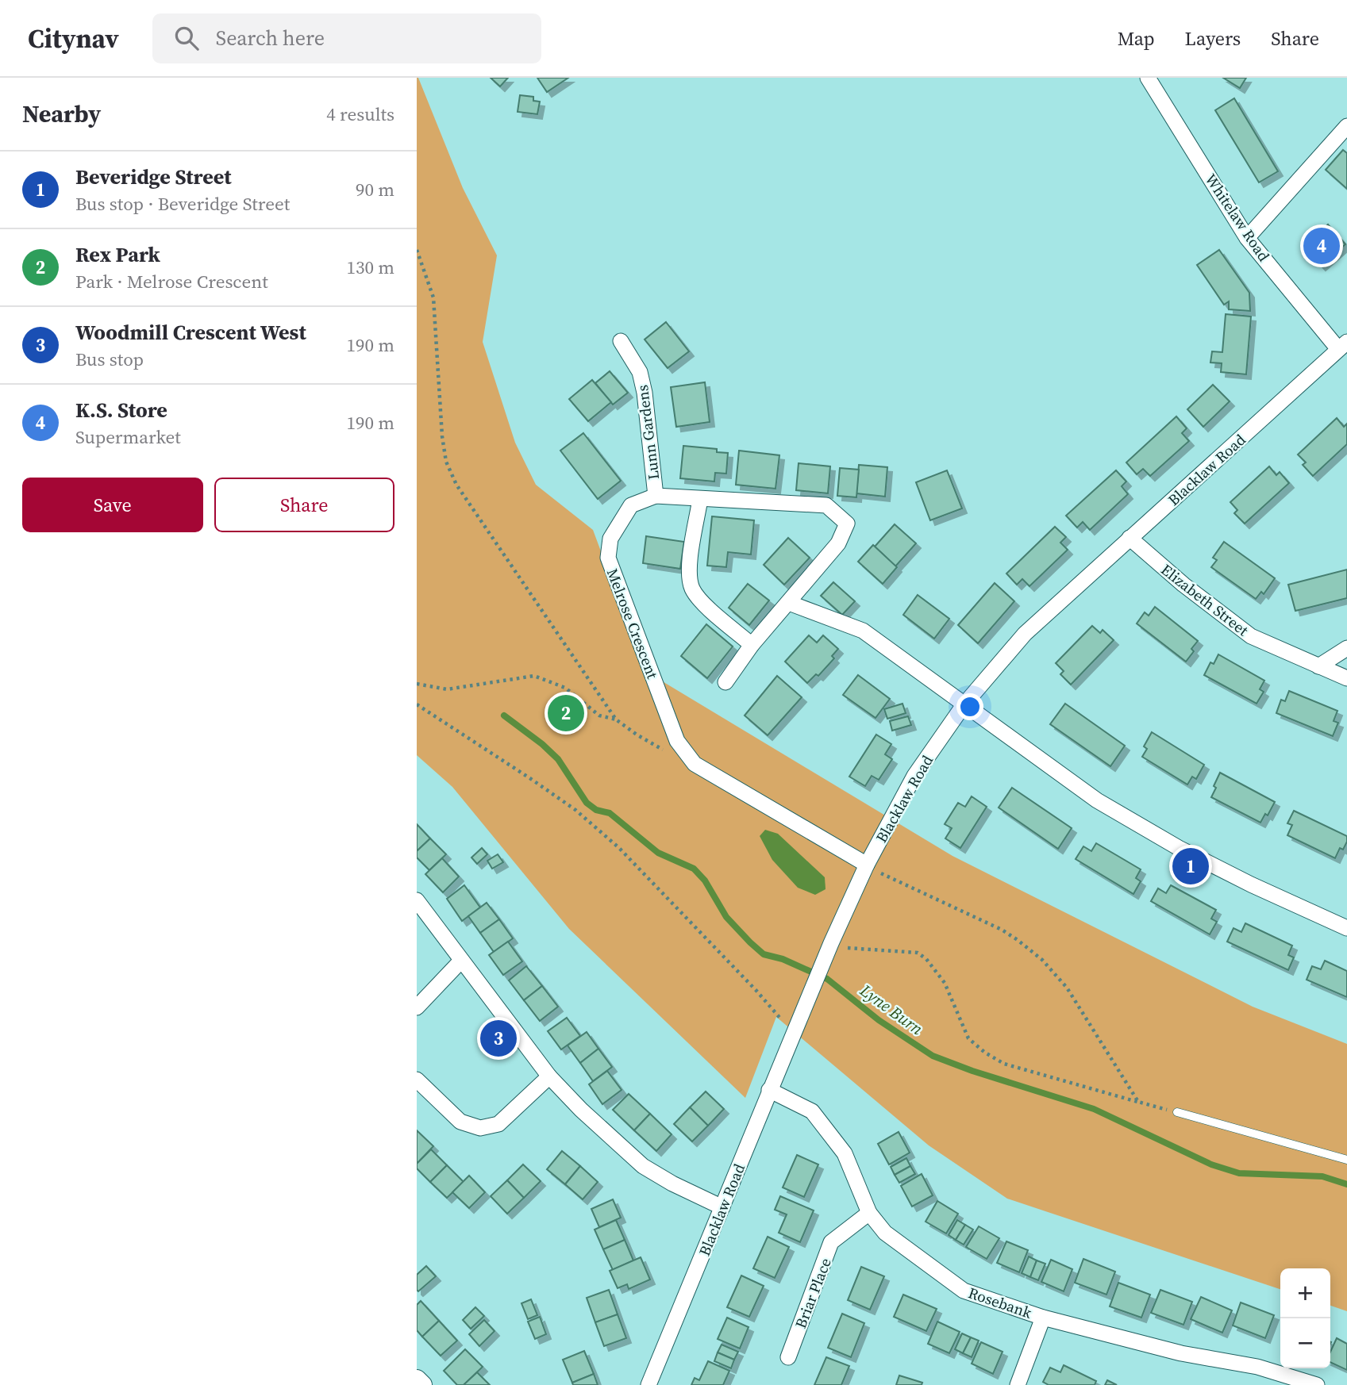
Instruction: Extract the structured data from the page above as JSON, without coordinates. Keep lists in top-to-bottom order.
{
  "streets": {
    "street": [
      "Whitelaw Road",
      "Lunn Gardens",
      "Blacklaw Road",
      "Elizabeth Street",
      "Melrose Crescent",
      "Briar Place",
      "Rosebank"
    ]
  },
  "crossings": [
    ["Whitelaw Road", "Blacklaw Road"],
    ["Lunn Gardens", "Melrose Crescent"],
    ["Blacklaw Road", "Elizabeth Street"],
    ["Blacklaw Road", "Melrose Crescent"],
    ["Blacklaw Road", "Rosebank"],
    ["Briar Place", "Rosebank"]
  ],
  "water": ["Lyne Burn"],
  "page": {
    "header": "Citynav",
    "search": "Search here",
    "nav": ["Map", "Layers", "Share"],
    "heading": ["Nearby", "4 results"],
    "list": [
      {
        "mark": "1",
        "name": "Beveridge Street",
        "note": "Bus stop · Beveridge Street",
        "value": "90 m"
      },
      {
        "mark": "2",
        "name": "Rex Park",
        "note": "Park · Melrose Crescent",
        "value": "130 m"
      },
      {
        "mark": "3",
        "name": "Woodmill Crescent West",
        "note": "Bus stop",
        "value": "190 m"
      },
      {
        "mark": "4",
        "name": "K.S. Store",
        "note": "Supermarket",
        "value": "190 m"
      }
    ],
    "pins": [
      "4",
      "2",
      "1",
      "3"
    ],
    "buttons": ["Save", "Share"],
    "map_buttons": ["+", "−"]
  }
}
